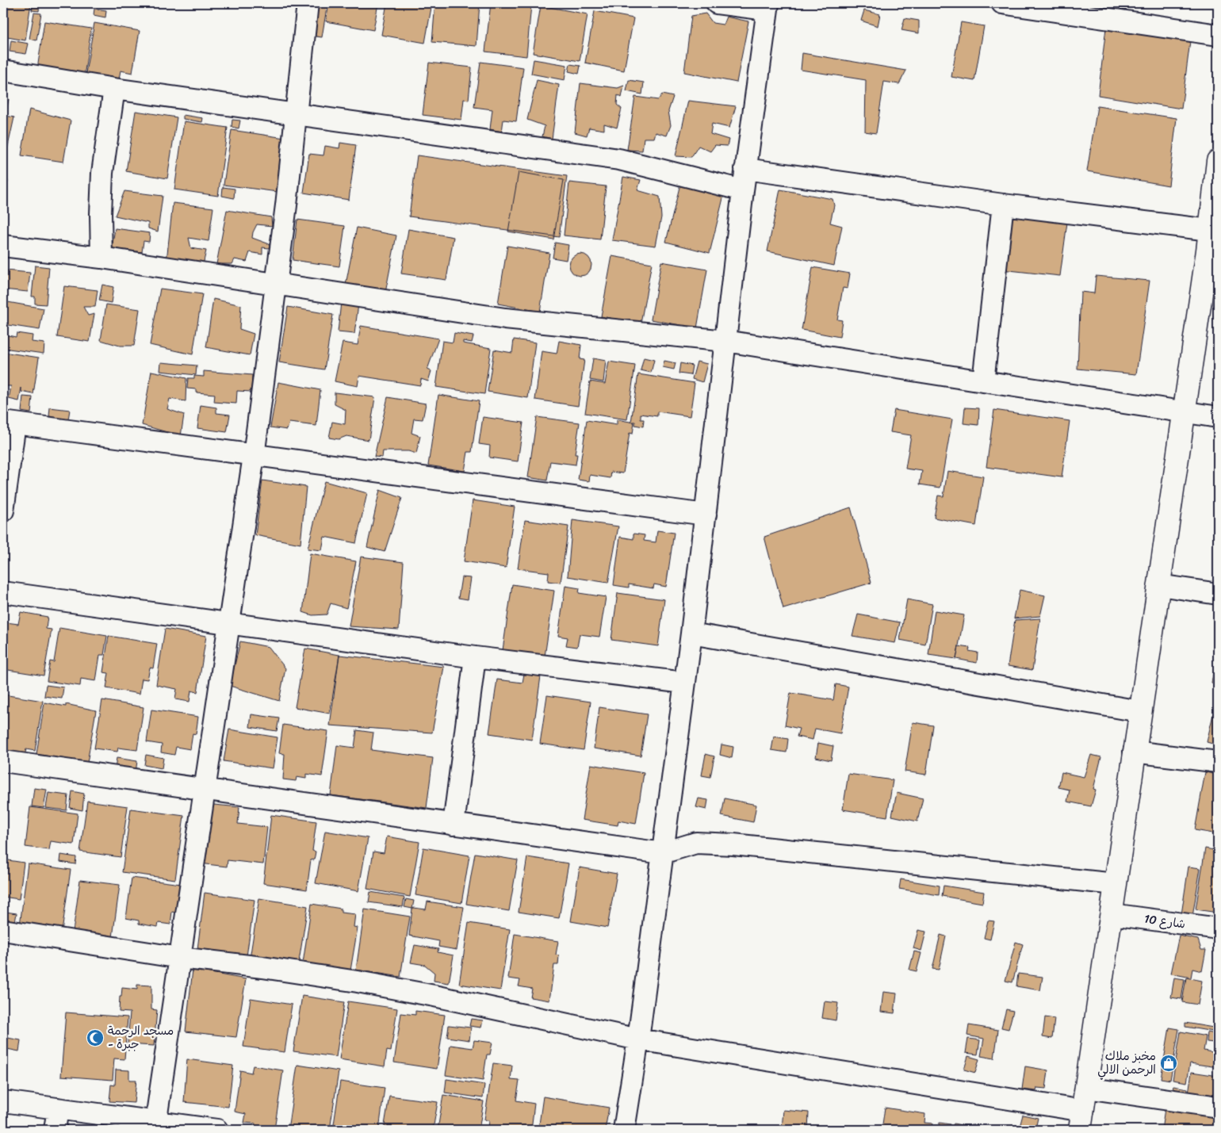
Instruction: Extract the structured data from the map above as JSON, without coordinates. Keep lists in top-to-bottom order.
{
  "streets": {
    "street": ["شارع 10"]
  },
  "places": {
    "mosque": ["مسجد الرحمة - جبرة"],
    "shop": ["مخبز ملاك الرحمن الالي"]
  }
}
